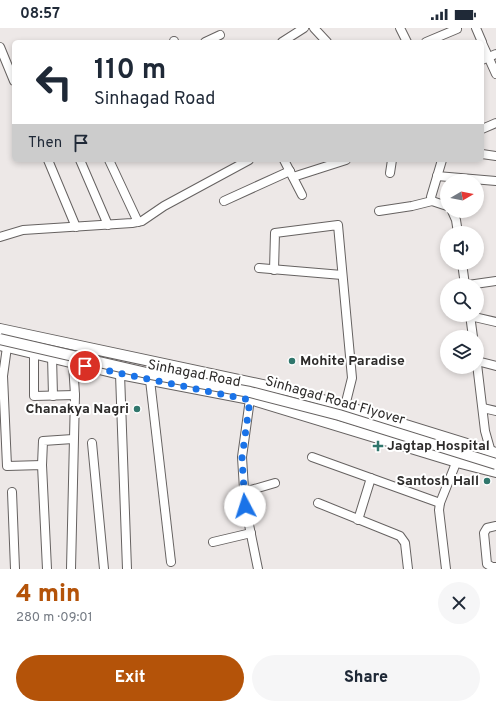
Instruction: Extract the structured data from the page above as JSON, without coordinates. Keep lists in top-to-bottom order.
{
  "streets": {
    "main road": ["Sinhagad Road", "Sinhagad Road Flyover"]
  },
  "crossings": [
    ["Sinhagad Road", "Sinhagad Road Flyover"]
  ],
  "places": {
    "other": ["Mohite Paradise", "Chanakya Nagri", "Santosh Hall"],
    "health": ["Jagtap Hospital"]
  },
  "north": "right",
  "page": {
    "status": "08:57",
    "turn": ["110 m", "Sinhagad Road"],
    "then": "Then",
    "heading": ["4 min", "280 m · 09:01"],
    "buttons": ["Exit", "Share"]
  }
}
